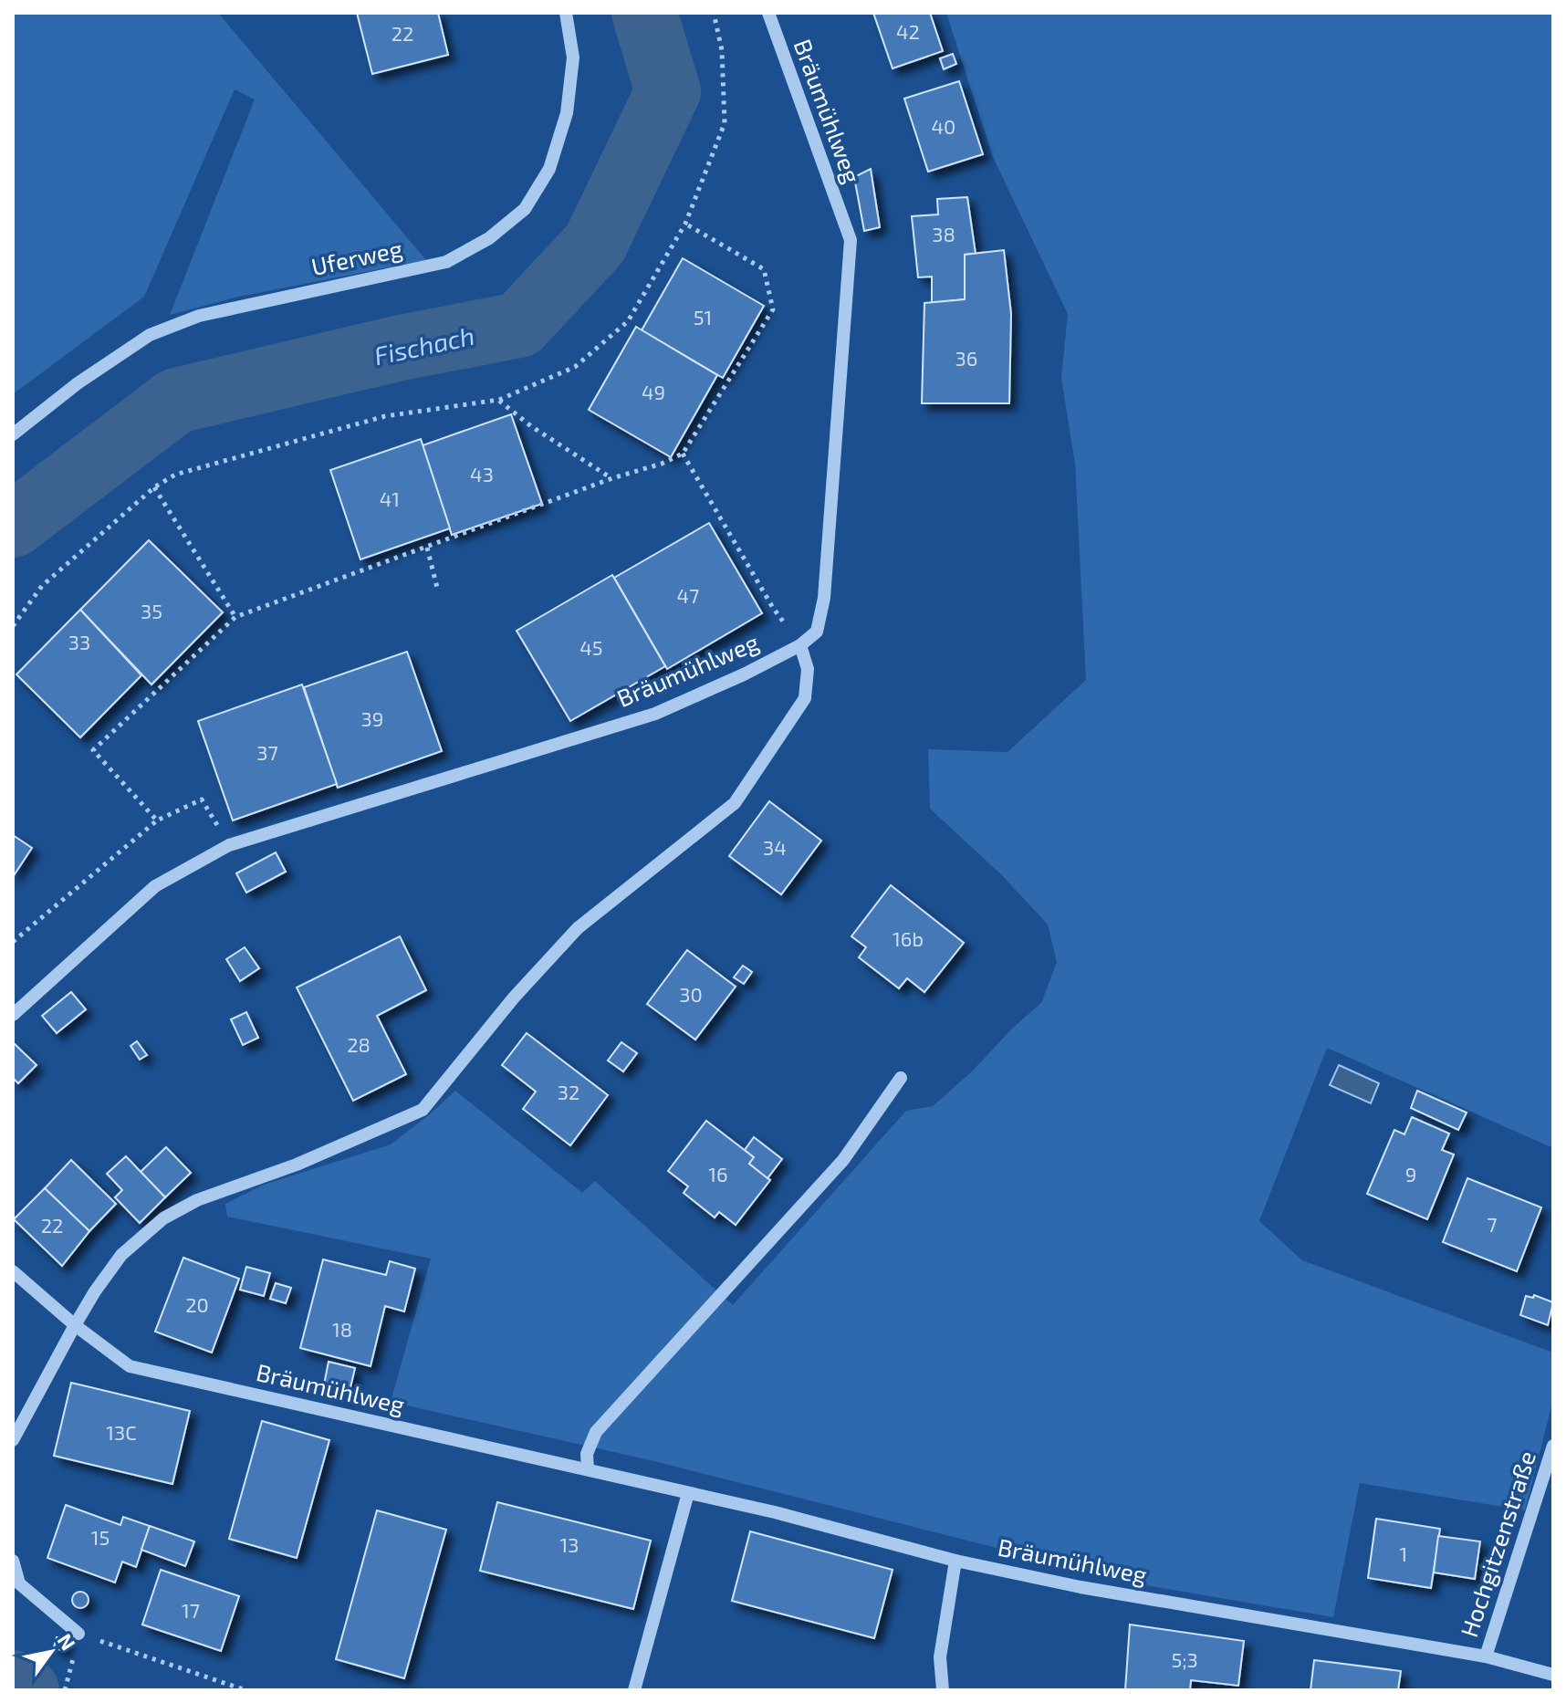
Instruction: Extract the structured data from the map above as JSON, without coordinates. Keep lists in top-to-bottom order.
{
  "streets": {
    "street": ["Bräumühlweg", "Uferweg", "Hochgitzenstraße"]
  },
  "crossings": [
    ["Bräumühlweg", "Hochgitzenstraße"]
  ],
  "water": ["Fischach"],
  "house_numbers": [
    "42",
    "22",
    "40",
    "38",
    "51",
    "36",
    "49",
    "43",
    "41",
    "47",
    "35",
    "33",
    "45",
    "39",
    "37",
    "34",
    "16b",
    "30",
    "28",
    "32",
    "16",
    "9",
    "7",
    "22",
    "20",
    "18",
    "13C",
    "15",
    "13",
    "1",
    "17",
    "5;3"
  ],
  "north": "top right"
}
